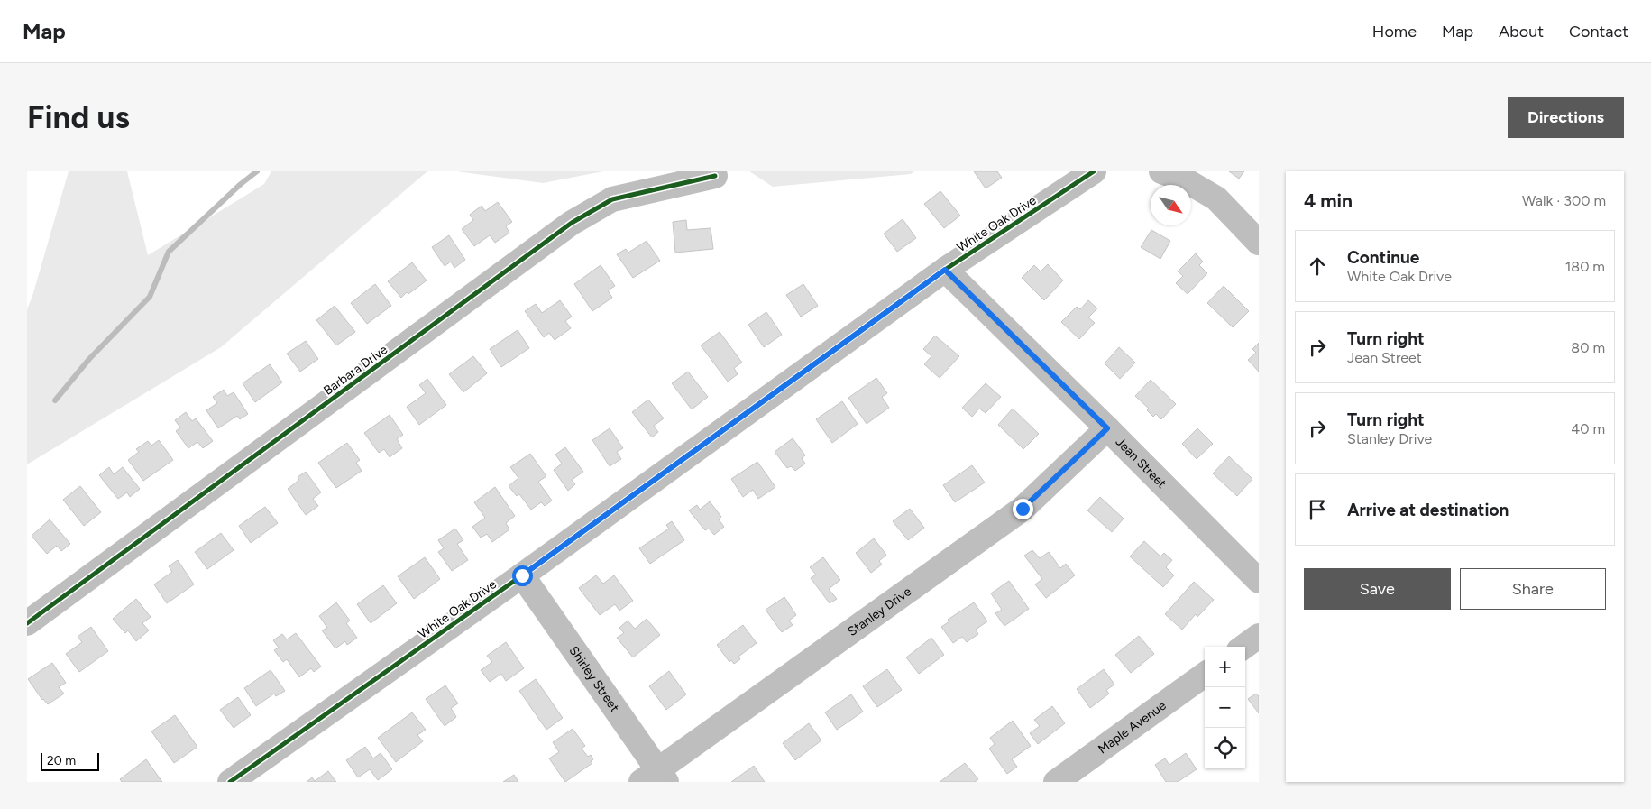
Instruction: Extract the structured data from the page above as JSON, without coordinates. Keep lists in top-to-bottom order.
{
  "streets": {
    "street": [
      "White Oak Drive",
      "Barbara Drive",
      "Jean Street",
      "Stanley Drive",
      "Shirley Street",
      "Maple Avenue"
    ]
  },
  "crossings": [
    ["White Oak Drive", "Jean Street"],
    ["White Oak Drive", "Shirley Street"],
    ["Jean Street", "Stanley Drive"],
    ["Stanley Drive", "Shirley Street"]
  ],
  "scale_bar": "20 m",
  "north": "bottom right",
  "page": {
    "header": "Map",
    "nav": [
      "Home",
      "Map",
      "About",
      "Contact"
    ],
    "buttons": [
      "Directions",
      ["Save", "Share"]
    ],
    "title": "Find us",
    "heading": ["4 min", "Walk · 300 m"],
    "list": [
      ["Continue", "White Oak Drive", "180 m"],
      ["Turn right", "Jean Street", "80 m"],
      ["Turn right", "Stanley Drive", "40 m"],
      "Arrive at destination"
    ],
    "map_buttons": ["+", "−"],
    "scale": "20 m"
  }
}
